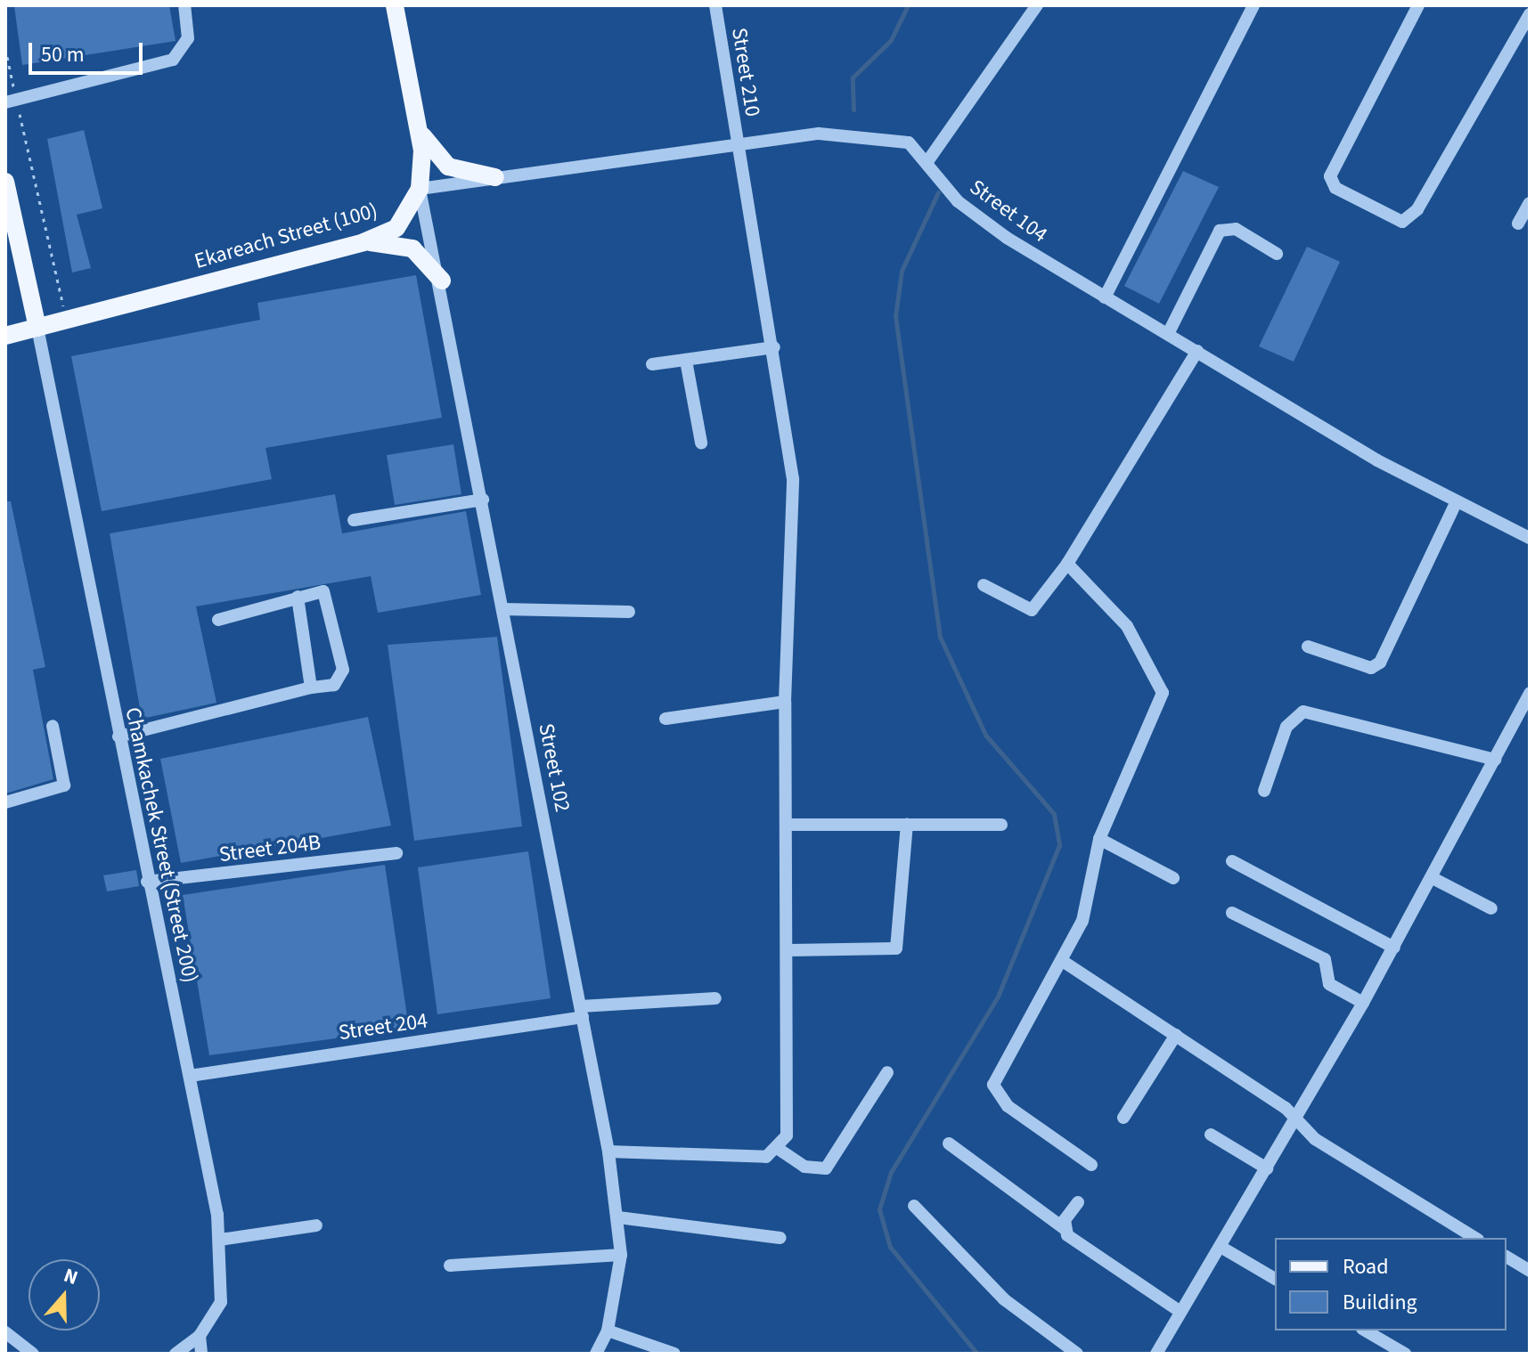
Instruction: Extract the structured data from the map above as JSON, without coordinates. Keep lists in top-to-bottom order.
{
  "streets": {
    "main road": ["Ekareach Street (100)"],
    "street": [
      "Street 210",
      "Street 104",
      "Street 102",
      "Chamkachek Street (Street 200)",
      "Street 204B",
      "Street 204"
    ]
  },
  "crossings": [
    ["Street 210", "Street 104"],
    ["Street 104", "Ekareach Street (100)"],
    ["Street 104", "Street 102"],
    ["Ekareach Street (100)", "Street 102"],
    ["Ekareach Street (100)", "Chamkachek Street (Street 200)"],
    ["Street 102", "Street 204"],
    ["Chamkachek Street (Street 200)", "Street 204B"],
    ["Chamkachek Street (Street 200)", "Street 204"]
  ],
  "legend": ["Road", "Building"],
  "scale_bar": "50 m",
  "north": "top"
}
